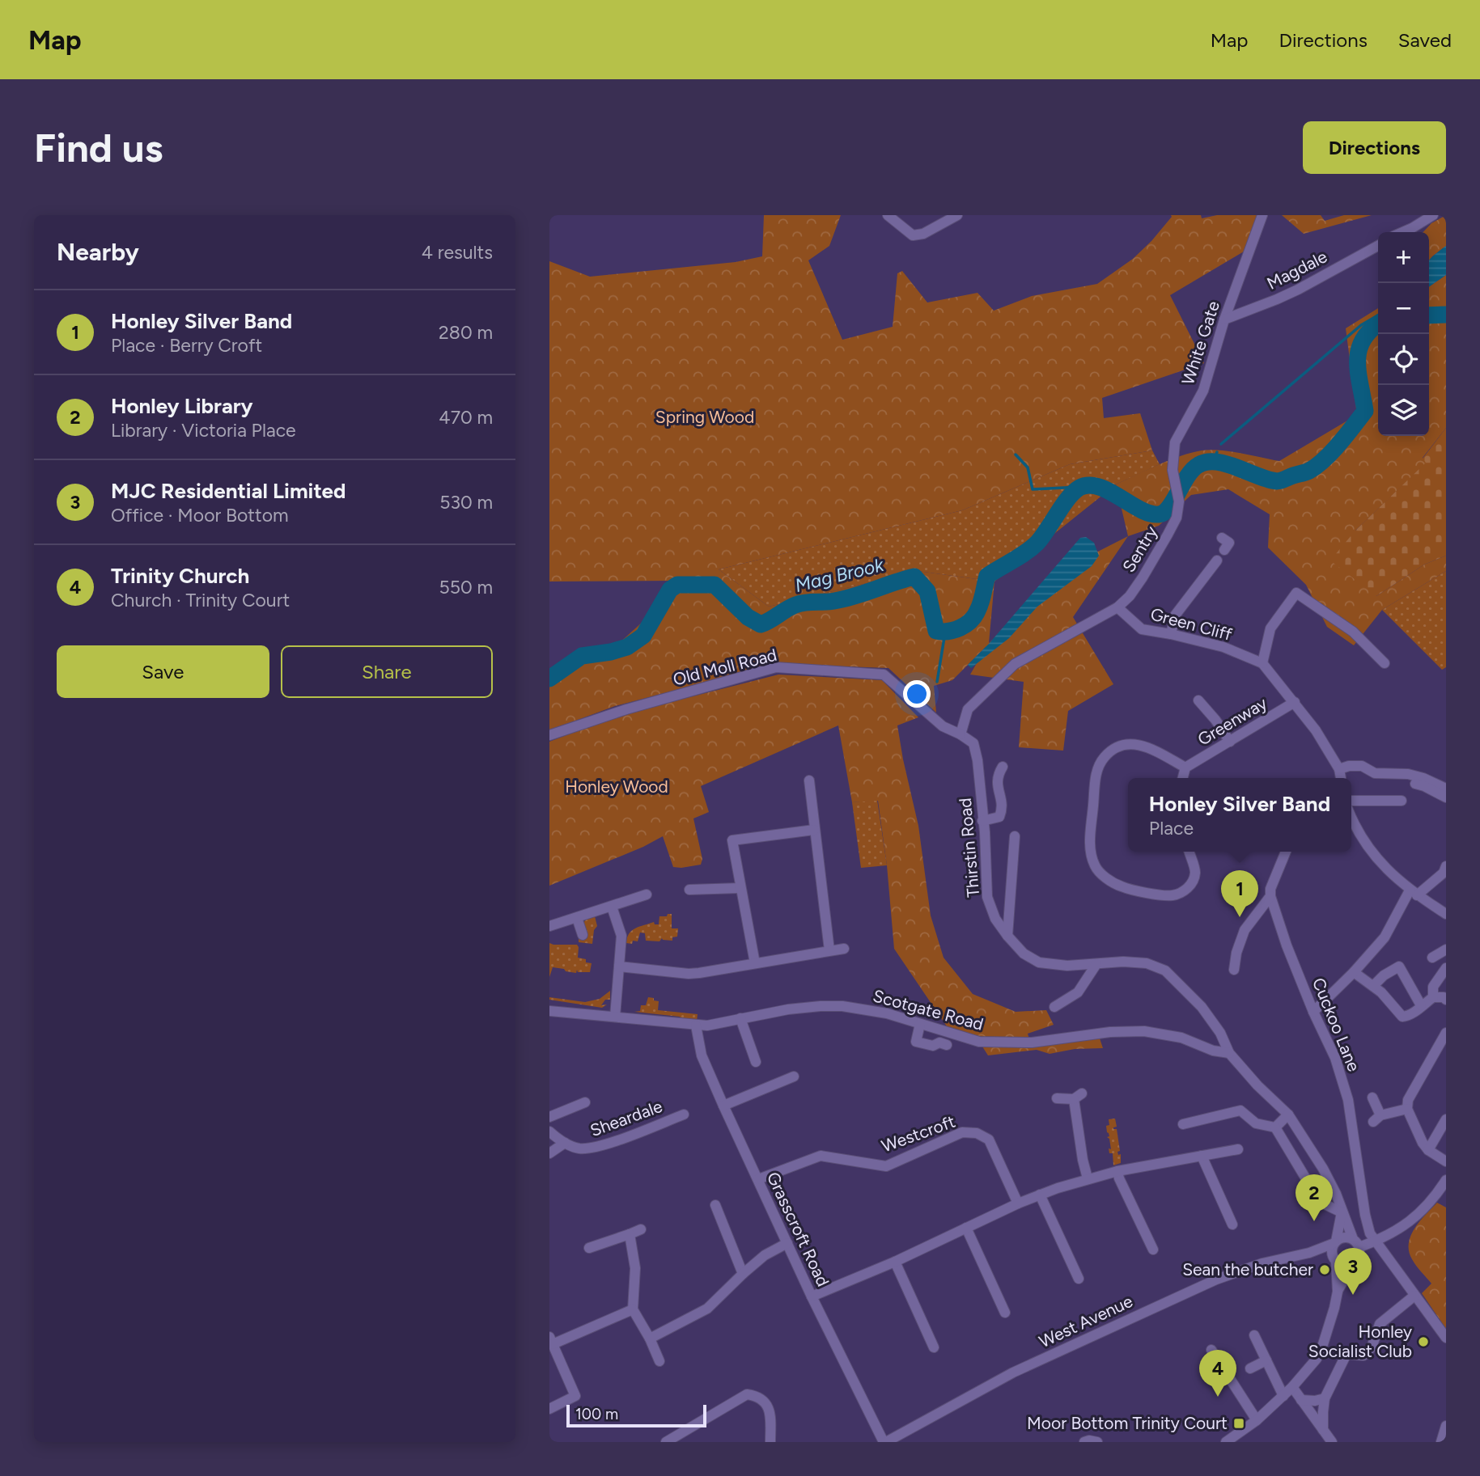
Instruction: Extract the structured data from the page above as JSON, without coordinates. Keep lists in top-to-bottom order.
{
  "streets": {
    "street": [
      "Magdale",
      "White Gate",
      "Sentry",
      "Green Cliff",
      "Old Moll Road",
      "Greenway",
      "Thirstin Road",
      "Scotgate Road",
      "Cuckoo Lane",
      "Sheardale",
      "Westcroft",
      "Grasscroft Road",
      "West Avenue"
    ]
  },
  "crossings": [
    ["Magdale", "White Gate"],
    ["White Gate", "Sentry"],
    ["Sentry", "Green Cliff"],
    ["Green Cliff", "Greenway"],
    ["Old Moll Road", "Thirstin Road"],
    ["Thirstin Road", "Scotgate Road"],
    ["Thirstin Road", "West Avenue"],
    ["Scotgate Road", "Grasscroft Road"],
    ["Westcroft", "Grasscroft Road"],
    ["Grasscroft Road", "West Avenue"]
  ],
  "water": ["Mag Brook"],
  "parks": ["Spring Wood", "Honley Wood"],
  "places": {
    "other": ["Sean the butcher", "Honley Socialist Club"],
    "transit": ["Moor Bottom Trinity Court"]
  },
  "scale_bar": "100 m",
  "page": {
    "header": "Map",
    "nav": ["Map", "Directions", "Saved"],
    "buttons": [
      "Directions",
      ["Save", "Share"]
    ],
    "title": "Find us",
    "heading": ["Nearby", "4 results"],
    "map_buttons": ["+", "−"],
    "list": [
      {
        "mark": "1",
        "name": "Honley Silver Band",
        "note": "Place · Berry Croft",
        "value": "280 m"
      },
      {
        "mark": "2",
        "name": "Honley Library",
        "note": "Library · Victoria Place",
        "value": "470 m"
      },
      {
        "mark": "3",
        "name": "MJC Residential Limited",
        "note": "Office · Moor Bottom",
        "value": "530 m"
      },
      {
        "mark": "4",
        "name": "Trinity Church",
        "note": "Church · Trinity Court",
        "value": "550 m"
      }
    ],
    "popup": ["Honley Silver Band", "Place"],
    "pins": [
      "1",
      "2",
      "3",
      "4"
    ],
    "scale": "100 m"
  }
}
